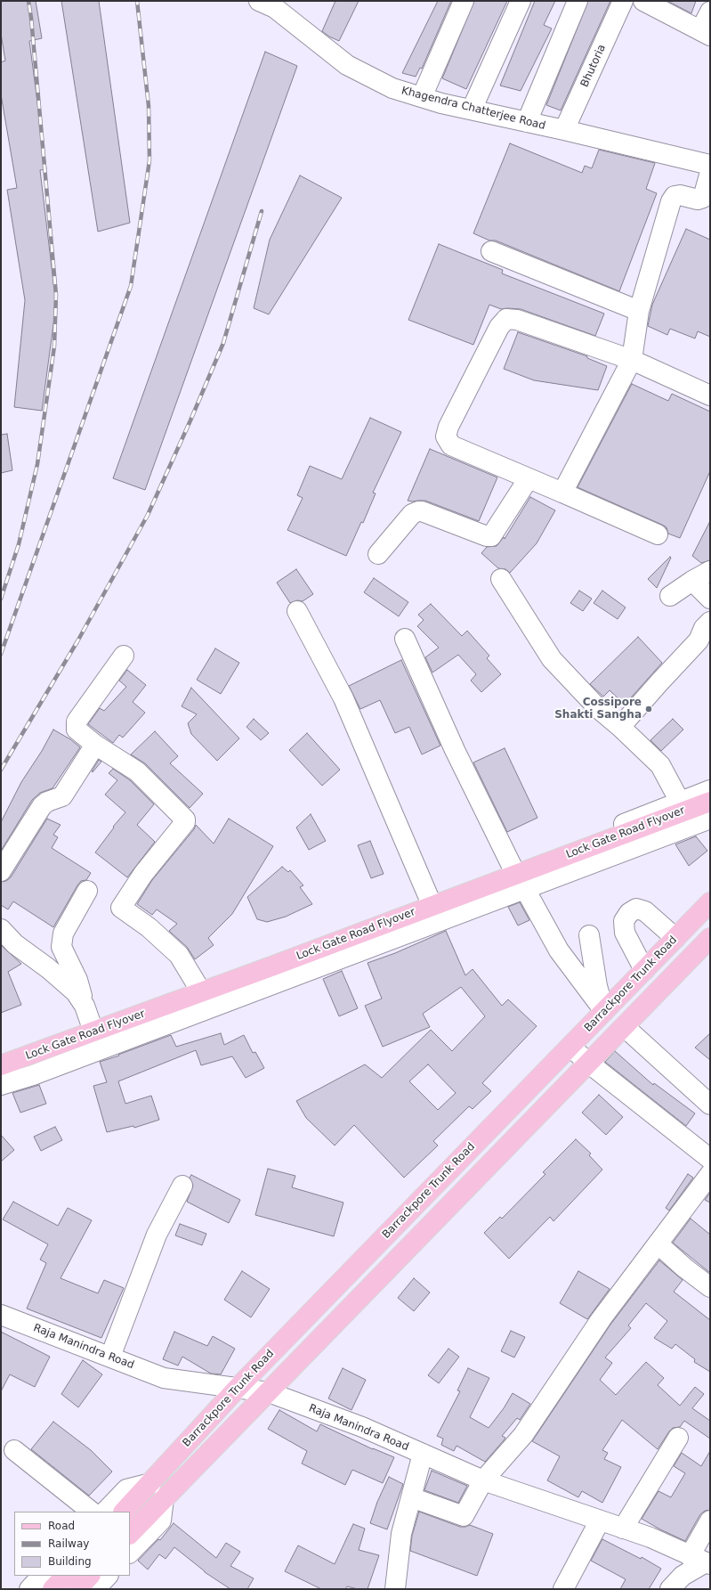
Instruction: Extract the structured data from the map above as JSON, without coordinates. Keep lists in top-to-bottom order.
{
  "streets": {
    "main road": ["Lock Gate Road Flyover", "Barrackpore Trunk Road"],
    "street": ["Bhutoria", "Khagendra Chatterjee Road", "Raja Manindra Road"]
  },
  "crossings": [
    ["Bhutoria", "Khagendra Chatterjee Road"],
    ["Barrackpore Trunk Road", "Raja Manindra Road"]
  ],
  "places": ["Cossipore Shakti Sangha"],
  "legend": ["Road", "Railway", "Building"]
}
